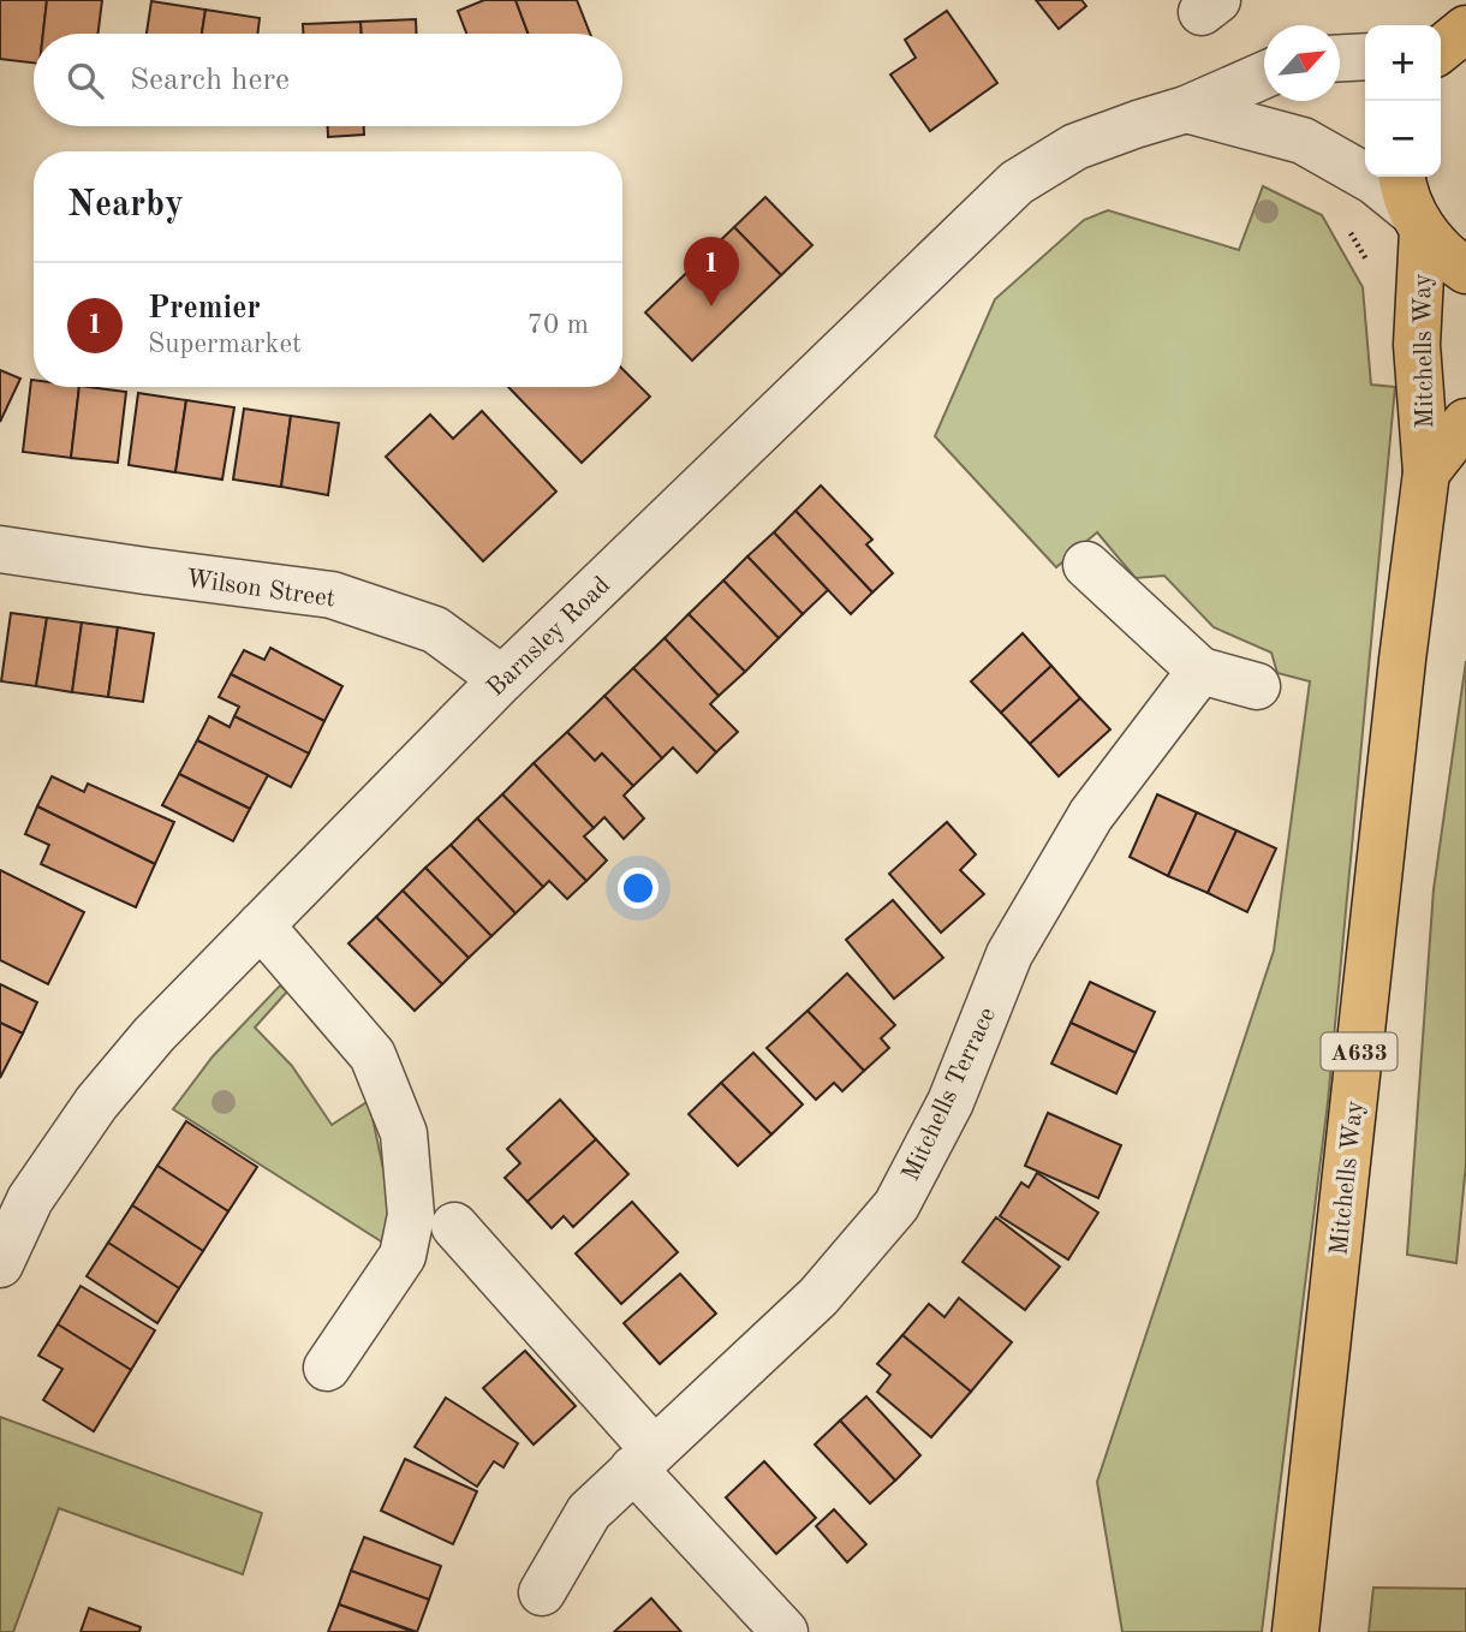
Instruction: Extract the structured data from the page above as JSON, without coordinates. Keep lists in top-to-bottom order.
{
  "streets": {
    "main road": ["Mitchells Way", "A633"],
    "street": ["Wilson Street", "Barnsley Road", "Mitchells Terrace"]
  },
  "crossings": [
    ["Wilson Street", "Barnsley Road"]
  ],
  "north": "top right",
  "page": {
    "map_buttons": ["+", "−"],
    "search": "Search here",
    "heading": "Nearby",
    "pins": "1",
    "list": [
      {
        "mark": "1",
        "name": "Premier",
        "note": "Supermarket",
        "value": "70 m"
      }
    ]
  }
}
